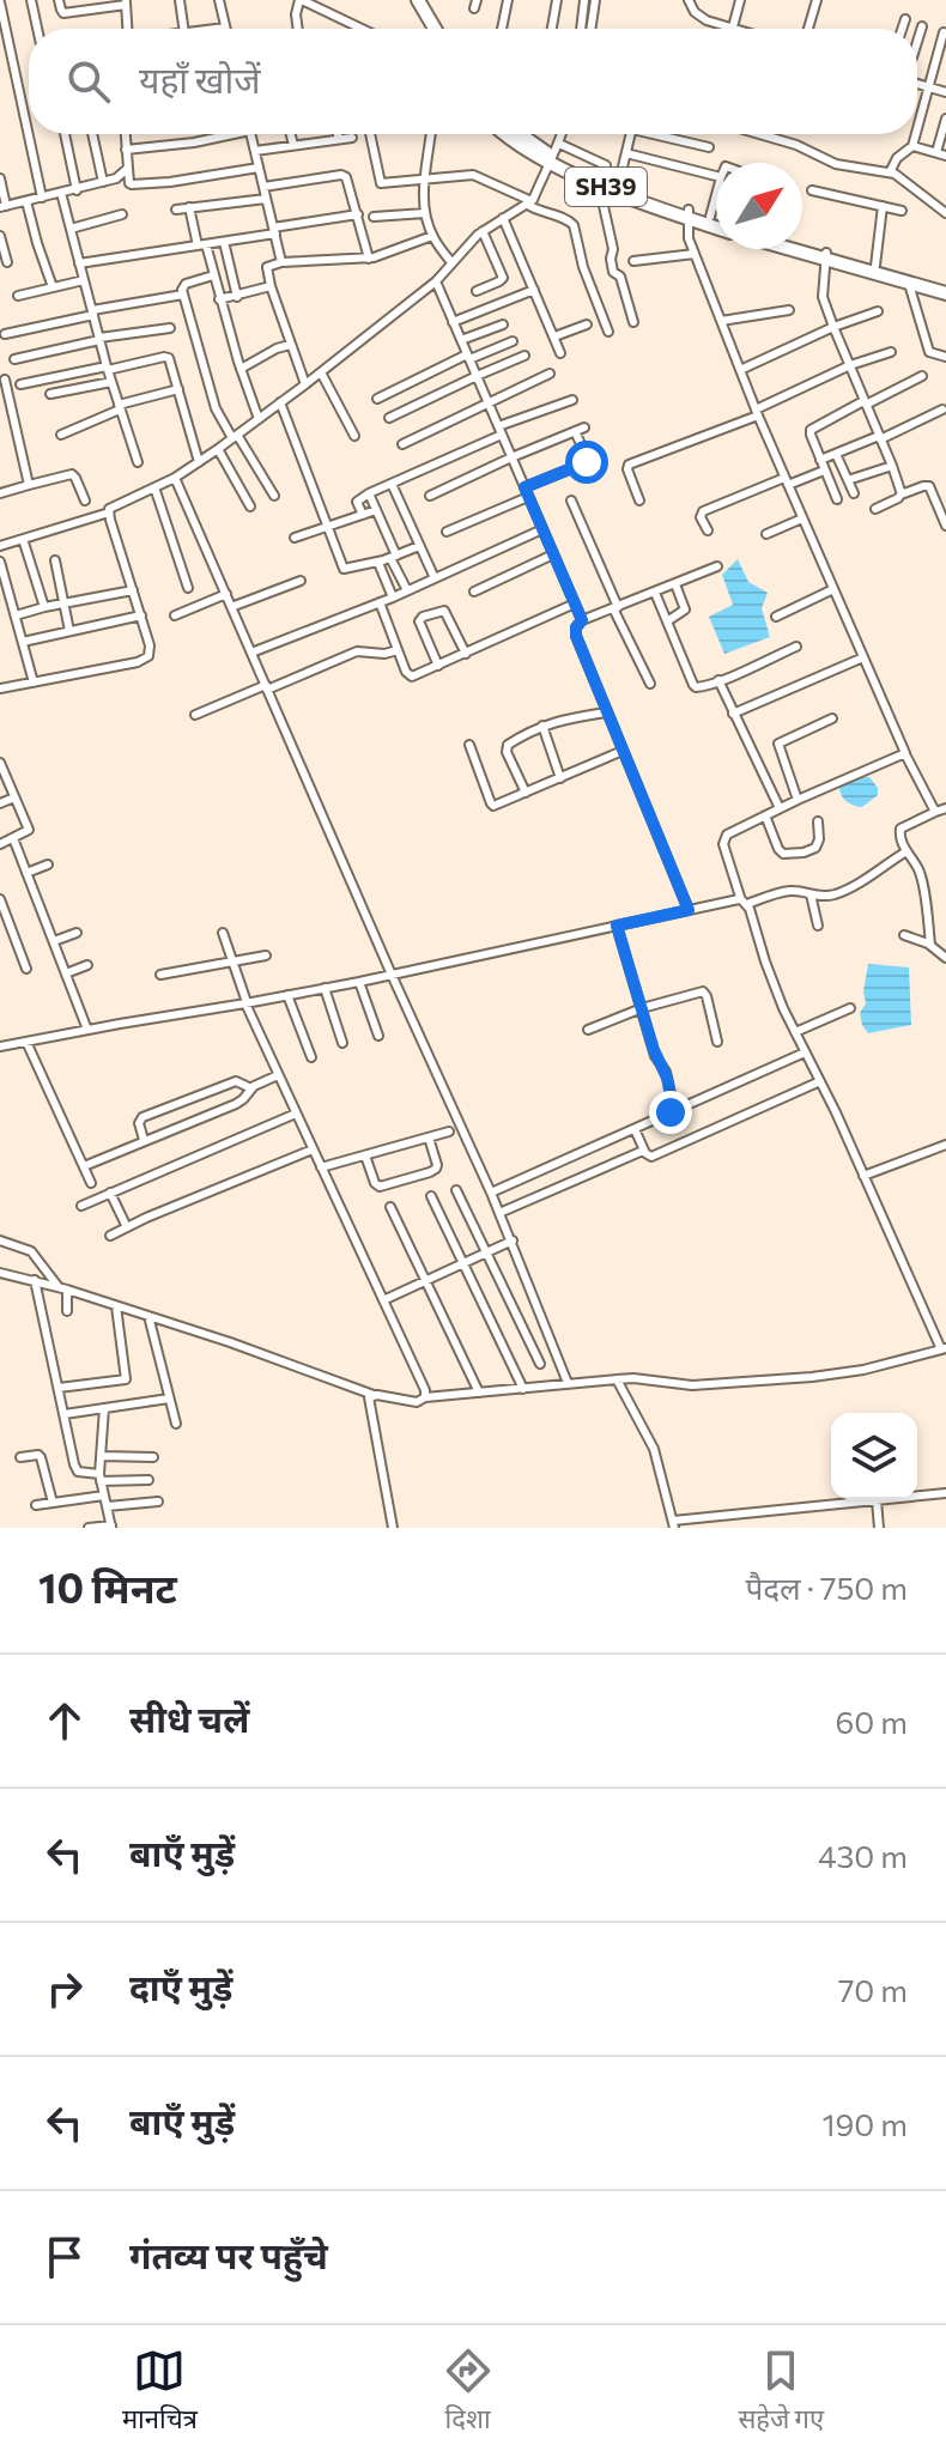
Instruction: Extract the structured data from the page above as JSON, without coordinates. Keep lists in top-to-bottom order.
{
  "streets": {
    "main road": ["SH39"]
  },
  "north": "top right",
  "page": {
    "search": "यहाँ खोजें",
    "heading": ["10 मिनट", "पैदल · 750 m"],
    "list": [
      ["सीधे चलें", "60 m"],
      ["बाएँ मुड़ें", "430 m"],
      ["दाएँ मुड़ें", "70 m"],
      ["बाएँ मुड़ें", "190 m"],
      "गंतव्य पर पहुँचे"
    ],
    "nav": ["मानचित्र", "दिशा", "सहेजे गए"]
  }
}
